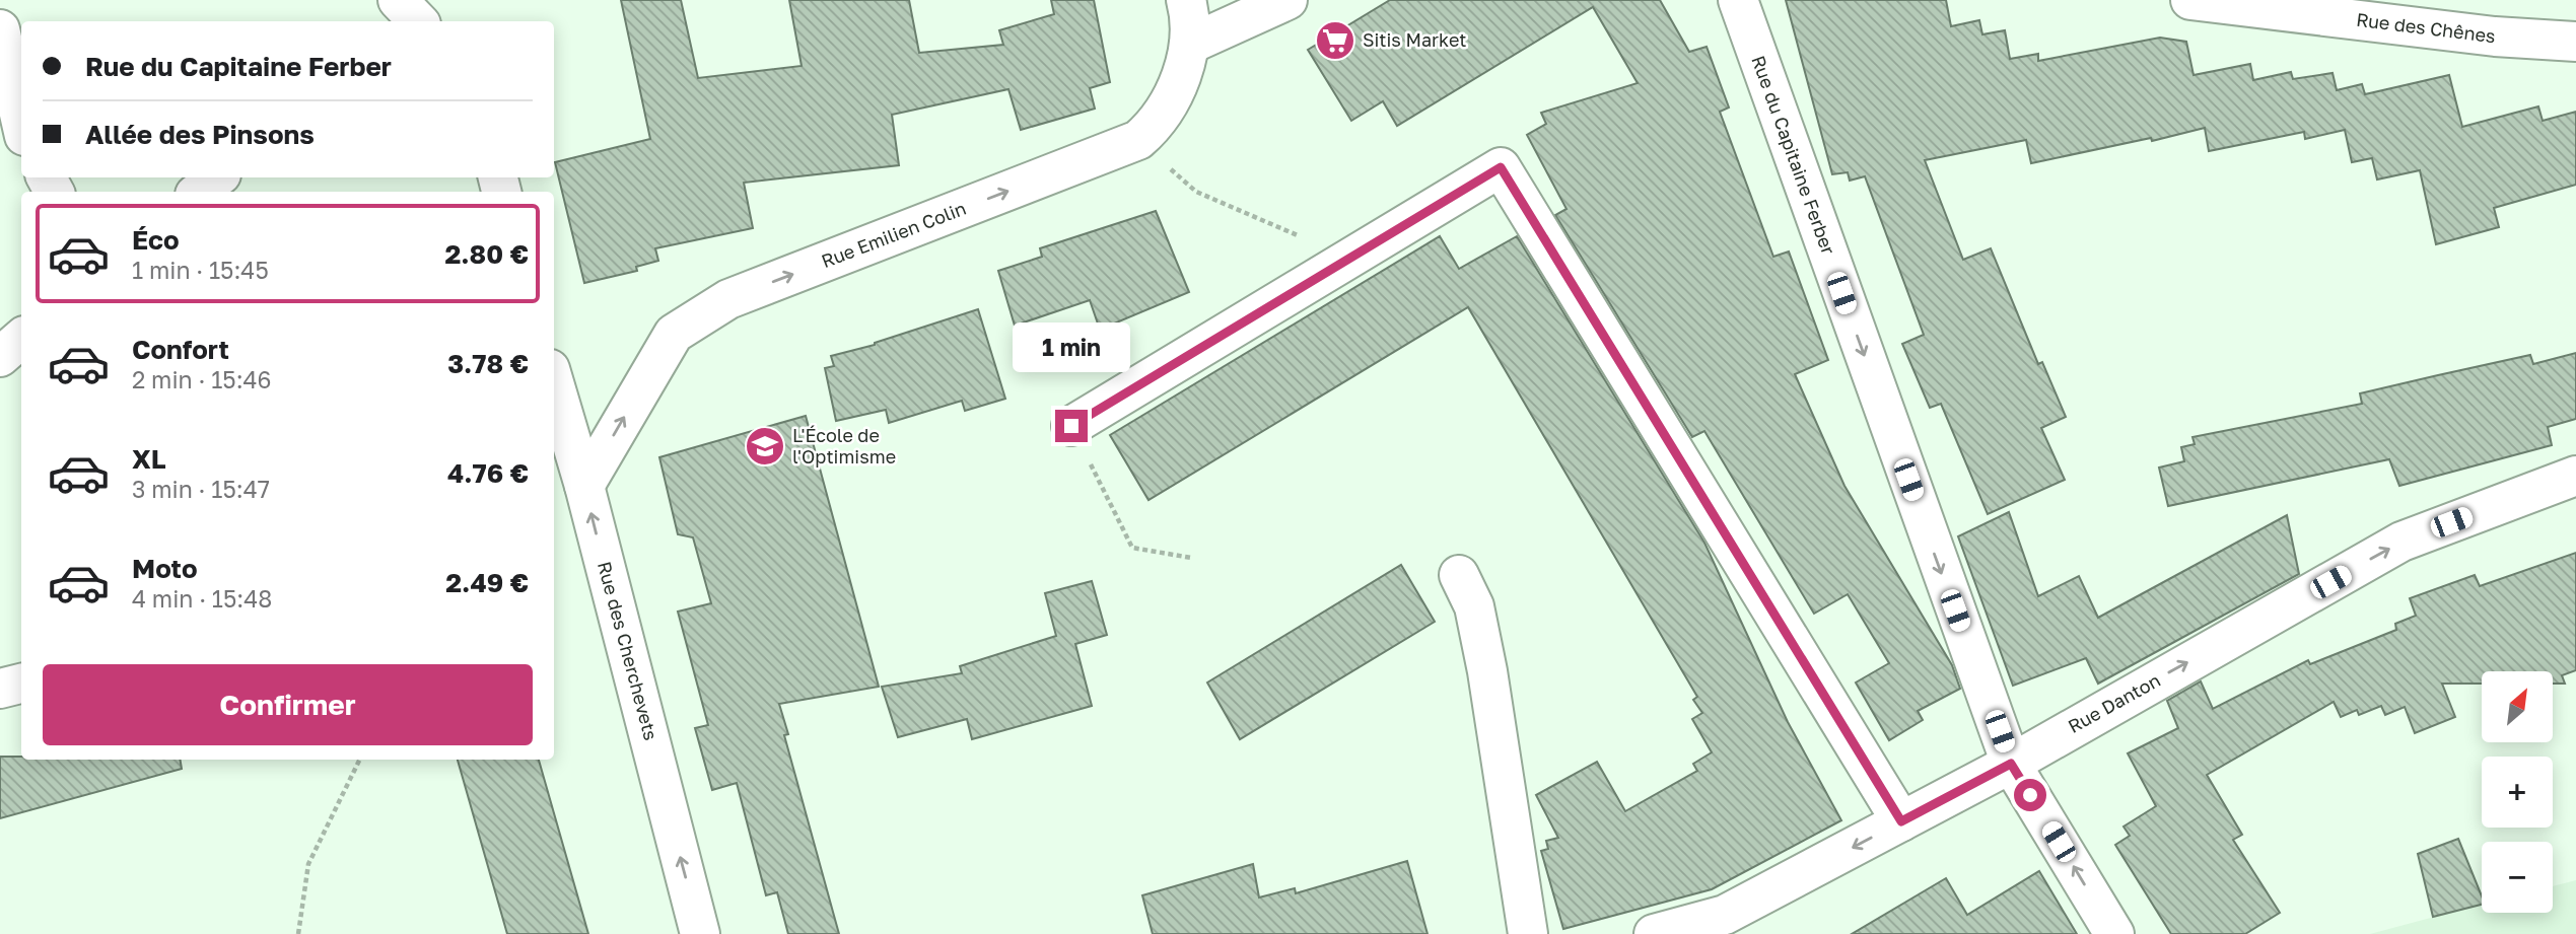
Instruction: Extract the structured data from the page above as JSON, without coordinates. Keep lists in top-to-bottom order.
{
  "streets": {
    "street": [
      "Rue des Chênes",
      "Rue du Capitaine Ferber",
      "Rue Emilien Colin",
      "Rue des Cherchevets",
      "Rue Danton"
    ]
  },
  "crossings": [
    ["Rue du Capitaine Ferber", "Rue Danton"],
    ["Rue Emilien Colin", "Rue des Cherchevets"]
  ],
  "one_way": ["Rue Emilien Colin", "Rue des Cherchevets"],
  "places": {
    "supermarket": ["Sitis Market"],
    "school or university": ["L'École de l'Optimisme"]
  },
  "north": "top right",
  "page": {
    "banner": ["Rue du Capitaine Ferber", "Allée des Pinsons"],
    "list": [
      {
        "name": "Éco",
        "note": "1 min · 15:45",
        "value": "2.80 €"
      },
      {
        "name": "Confort",
        "note": "2 min · 15:46",
        "value": "3.78 €"
      },
      {
        "name": "XL",
        "note": "3 min · 15:47",
        "value": "4.76 €"
      },
      {
        "name": "Moto",
        "note": "4 min · 15:48",
        "value": "2.49 €"
      }
    ],
    "bubble": "1 min",
    "buttons": "Confirmer",
    "map_buttons": ["+", "−"]
  }
}
